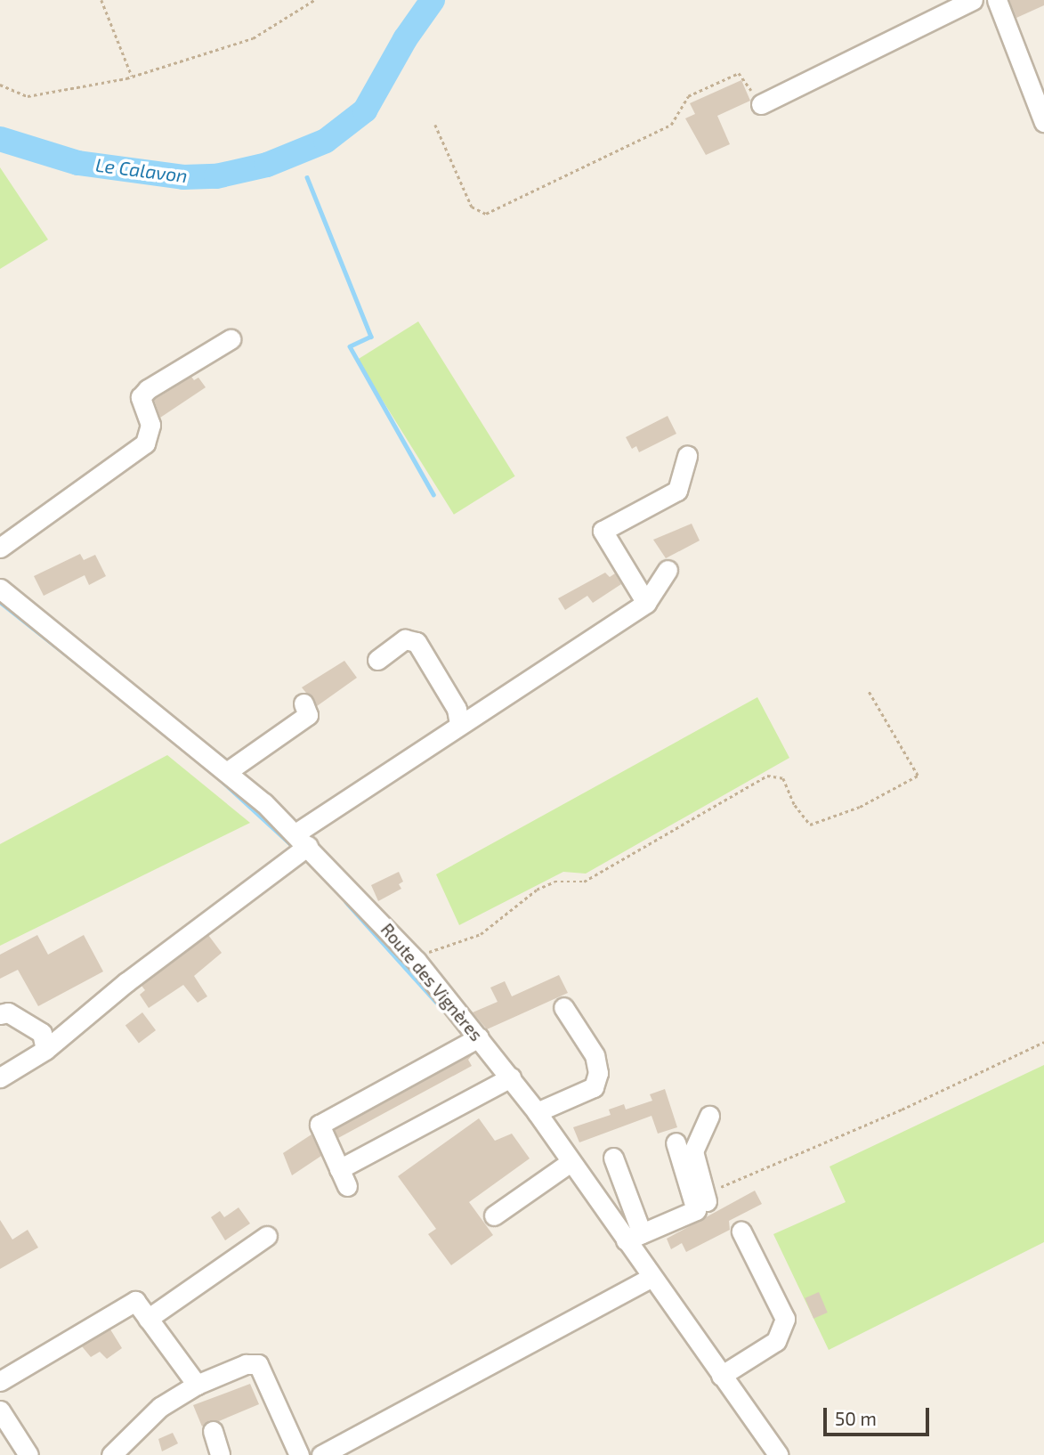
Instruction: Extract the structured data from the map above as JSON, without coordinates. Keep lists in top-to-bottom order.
{
  "streets": {
    "street": ["Route des Vignères"]
  },
  "water": ["Le Calavon"],
  "scale_bar": "50 m"
}
